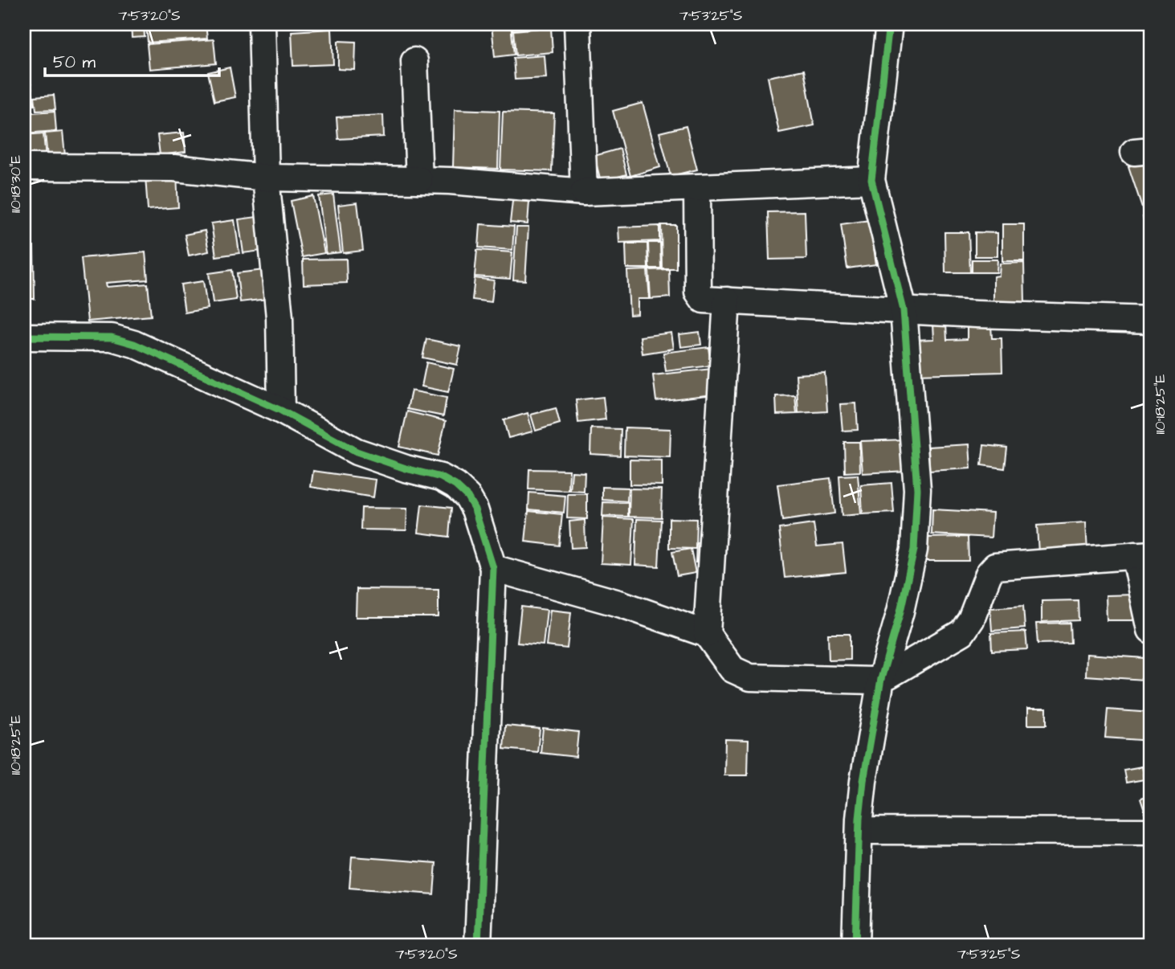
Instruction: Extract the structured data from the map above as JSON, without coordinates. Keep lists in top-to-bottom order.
{
  "scale_bar": "50 m",
  "coordinates": [
    "7°53'20\"S",
    "7°53'25\"S",
    "110°18'30\"E",
    "110°18'25\"E"
  ]
}
